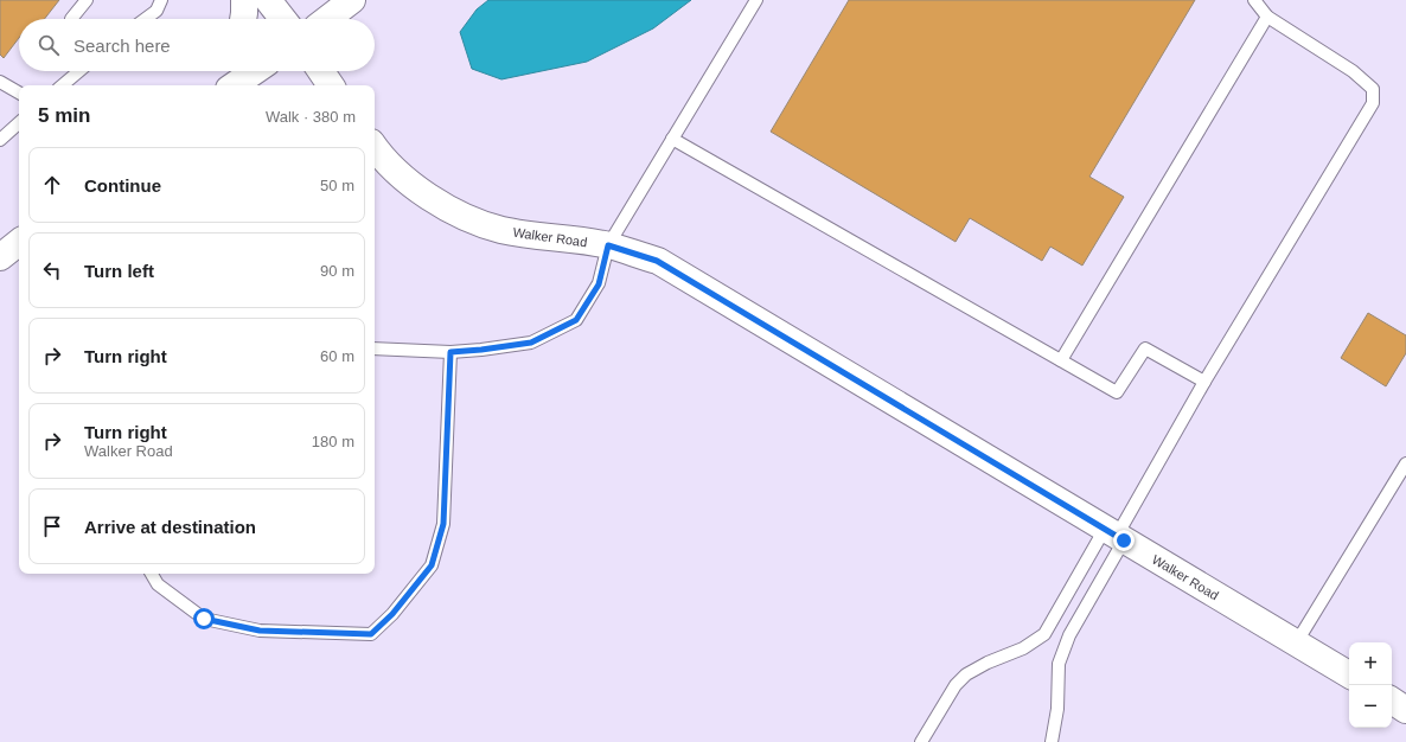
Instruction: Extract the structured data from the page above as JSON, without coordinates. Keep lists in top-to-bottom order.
{
  "streets": {
    "street": ["Walker Road"]
  },
  "page": {
    "search": "Search here",
    "heading": ["5 min", "Walk · 380 m"],
    "list": [
      ["Continue", "50 m"],
      ["Turn left", "90 m"],
      ["Turn right", "60 m"],
      ["Turn right", "Walker Road", "180 m"],
      "Arrive at destination"
    ],
    "map_buttons": ["+", "−"]
  }
}
